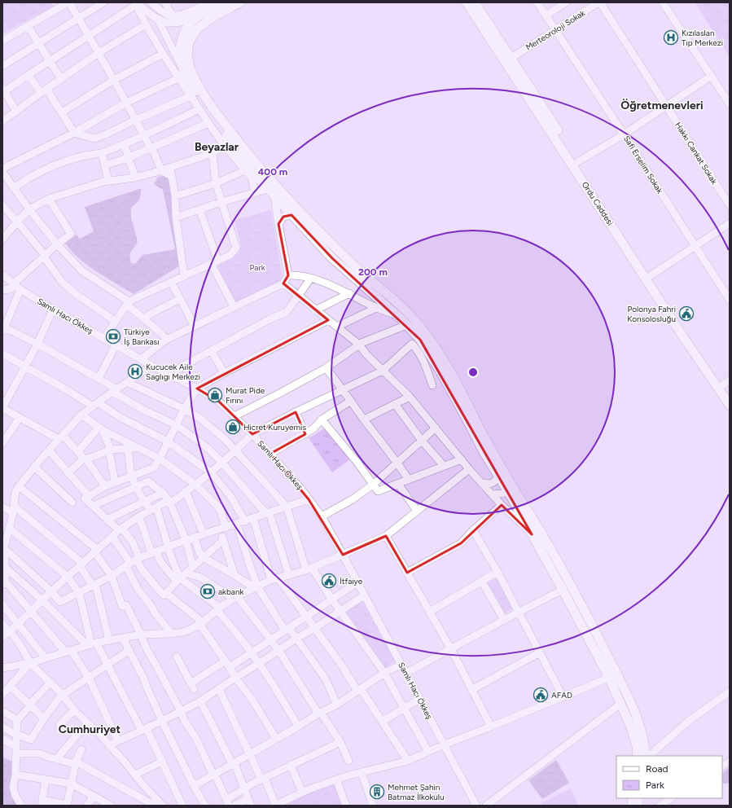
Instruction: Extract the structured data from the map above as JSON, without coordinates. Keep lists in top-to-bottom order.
{
  "streets": {
    "main road": ["Ordu Caddesi"],
    "street": [
      "Merteoroloji Sokak",
      "Hakkı Cankat Sokak",
      "Safi Erselim Sokak",
      "Samlı Hacı Ökkeş"
    ]
  },
  "crossings": [
    ["Merteoroloji Sokak", "Hakkı Cankat Sokak"],
    ["Merteoroloji Sokak", "Safi Erselim Sokak"],
    ["Merteoroloji Sokak", "Ordu Caddesi"]
  ],
  "districts": ["Öğretmenevleri", "Beyazlar", "Cumhuriyet"],
  "parks": ["Park"],
  "places": {
    "hospital": ["Kızılaslan Tıp Merkezi", "Kucucek Aile Saglıgı Merkezi"],
    "public building": ["Polonya Fahri Konsolosluğu", "İtfaiye", "AFAD"],
    "bank": ["Türkiye İş Bankası", "akbank"],
    "shop": ["Murat Pide Fırını", "Hicret Kuruyemis"],
    "building": ["Mehmet Şahin Batmaz İlkokulu"]
  },
  "legend": ["Road", "Park"],
  "rings": ["400 m", "200 m"]
}
